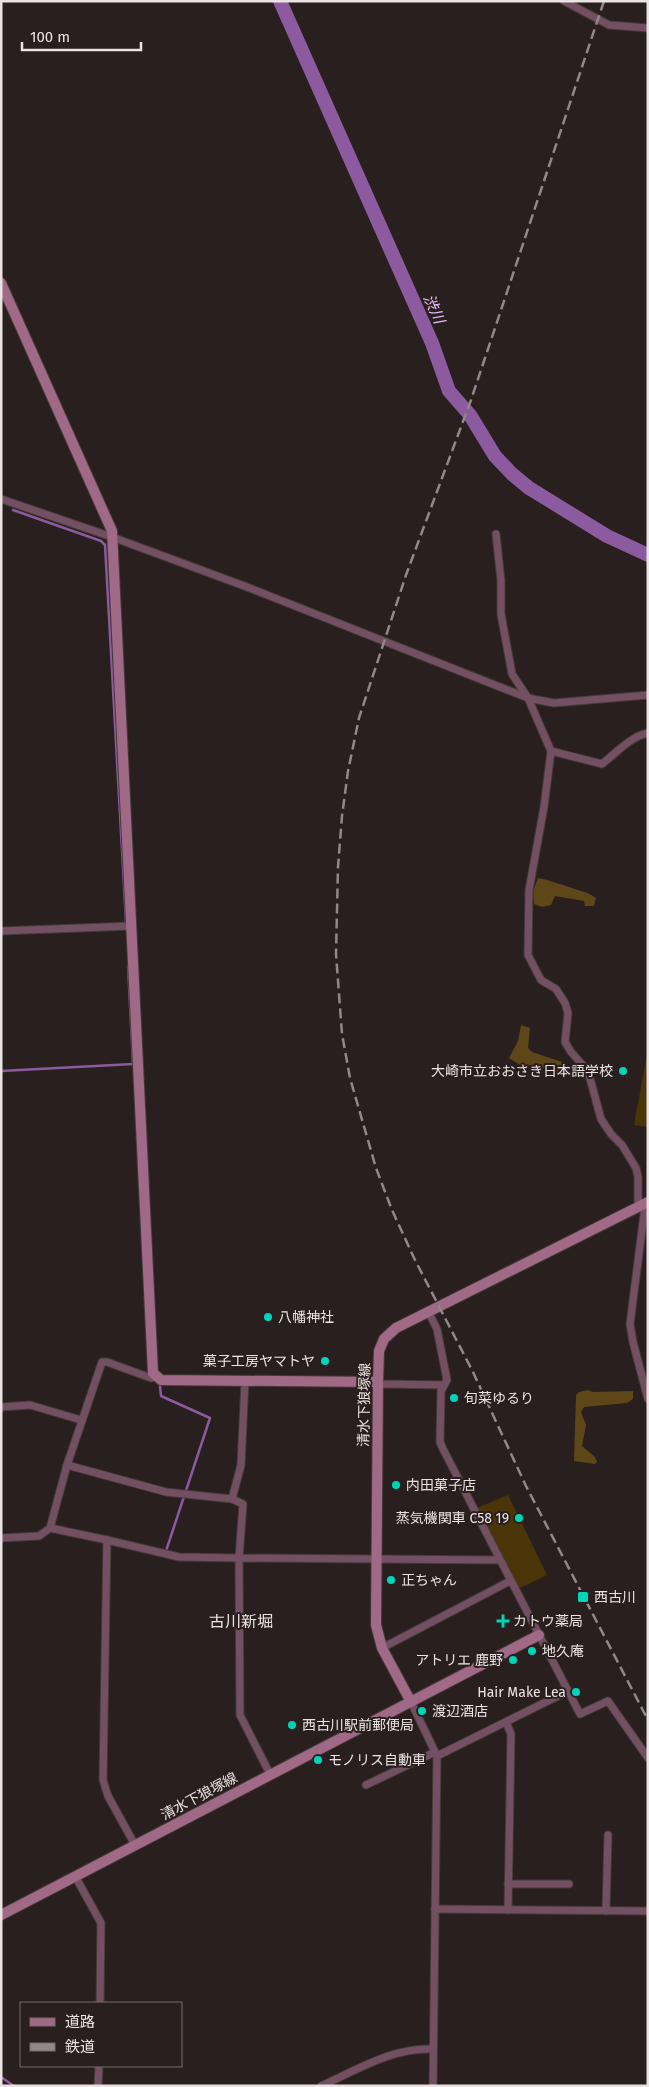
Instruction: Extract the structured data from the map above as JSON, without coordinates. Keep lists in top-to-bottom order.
{
  "streets": {
    "street": ["清水下狼塚線"]
  },
  "districts": ["古川新堀"],
  "water": ["渋川"],
  "places": {
    "other": [
      "大崎市立おおさき日本語学校",
      "八幡神社",
      "菓子工房ヤマトヤ",
      "旬菜ゆるり",
      "内田菓子店",
      "蒸気機関車 C58 19",
      "正ちゃん",
      "地久庵",
      "アトリエ 鹿野",
      "Hair Make Lea",
      "渡辺酒店",
      "西古川駅前郵便局",
      "モノリス自動車"
    ],
    "transit": ["西古川"],
    "health": ["カトウ薬局"]
  },
  "legend": ["道路", "鉄道"],
  "scale_bar": "100 m"
}
